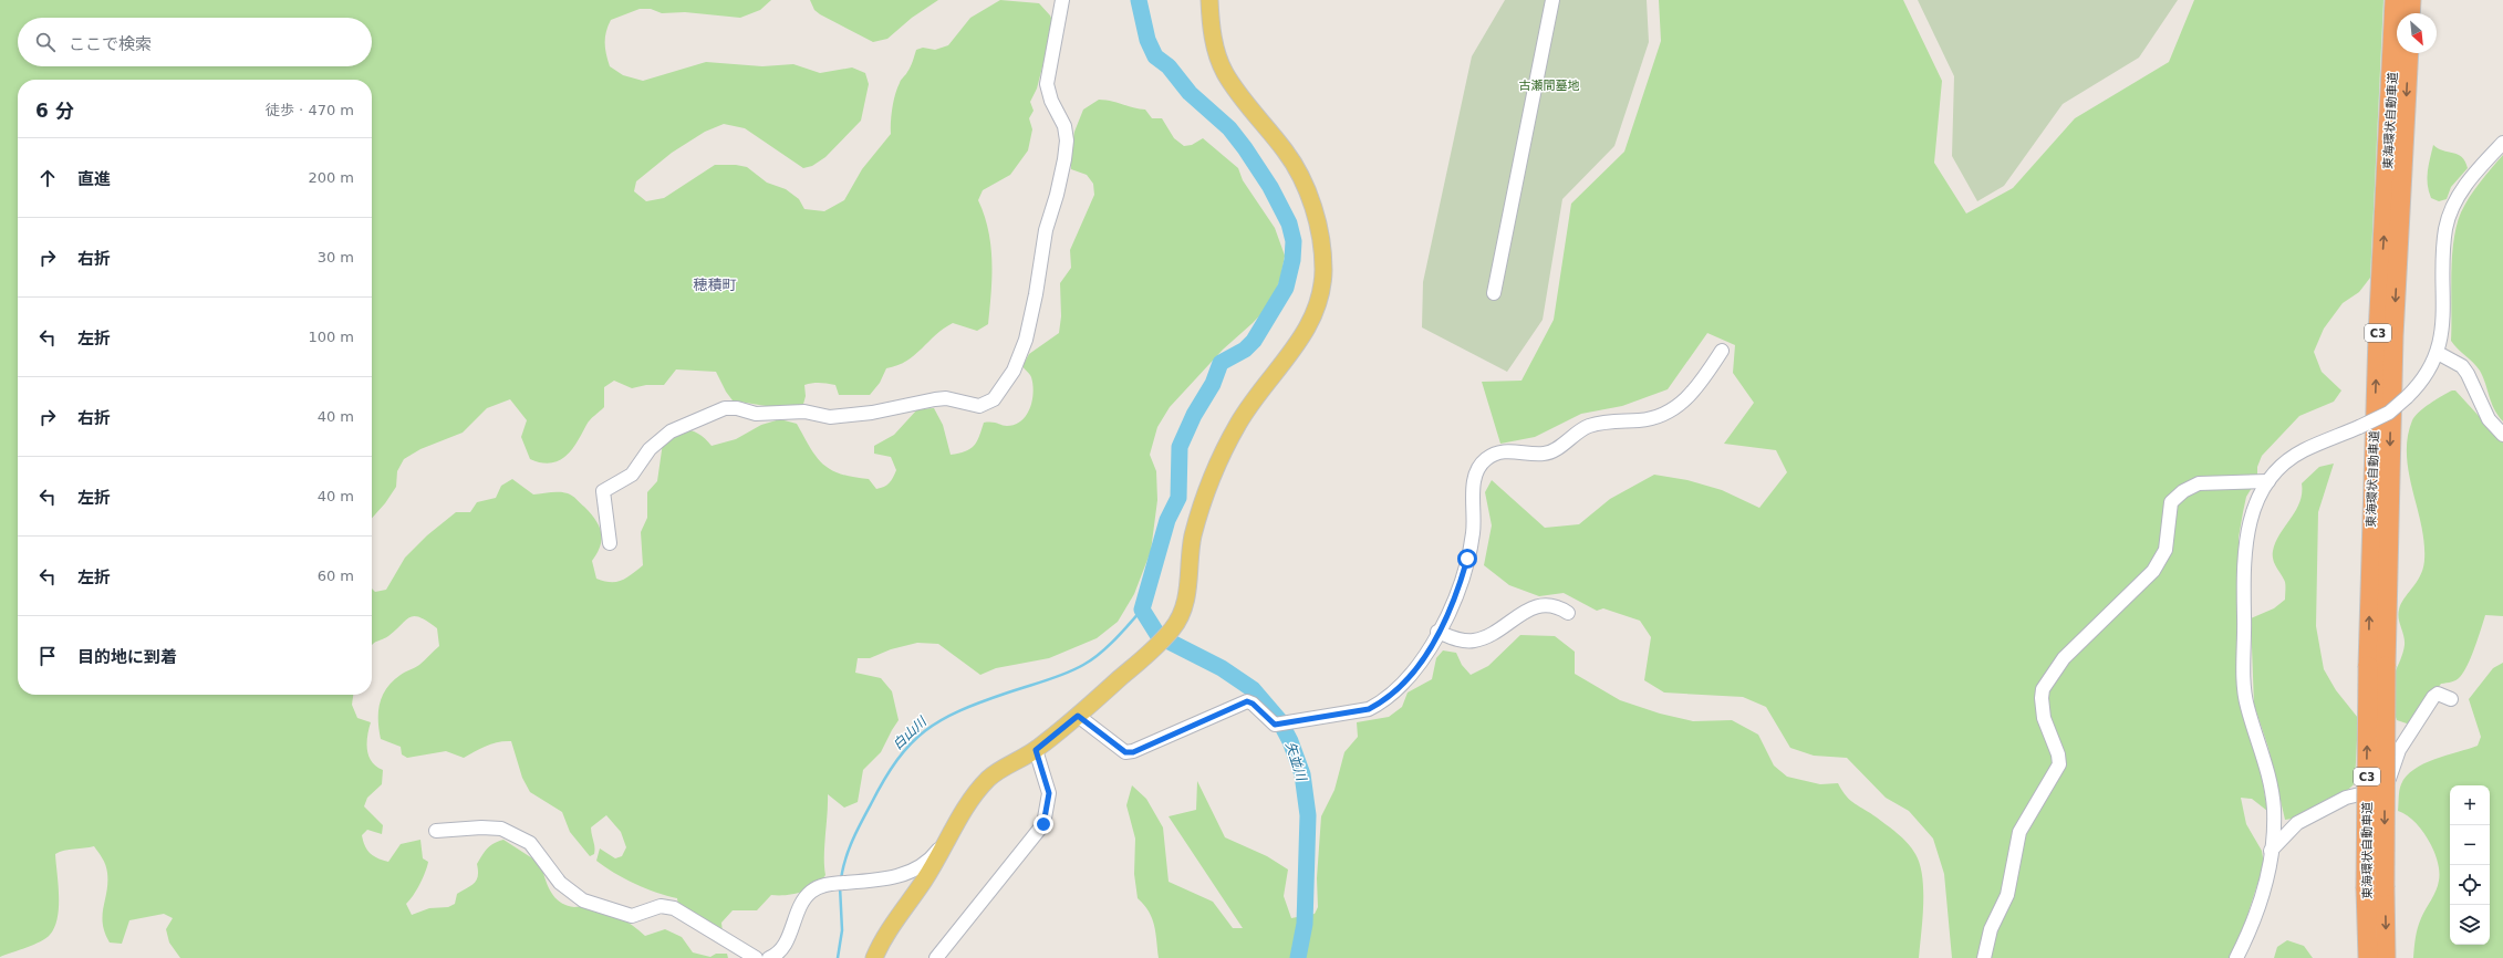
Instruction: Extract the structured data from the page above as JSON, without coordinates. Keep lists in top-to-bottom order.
{
  "streets": {
    "highway": ["東海環状自動車道", "C3"]
  },
  "districts": ["穂積町"],
  "water": ["白山川", "矢並川"],
  "parks": ["古瀬間墓地"],
  "north": "bottom right",
  "page": {
    "search": "ここで検索",
    "heading": ["6 分", "徒歩 · 470 m"],
    "list": [
      ["直進", "200 m"],
      ["右折", "30 m"],
      ["左折", "100 m"],
      ["右折", "40 m"],
      ["左折", "40 m"],
      ["左折", "60 m"],
      "目的地に到着"
    ],
    "map_buttons": ["+", "−"]
  }
}
